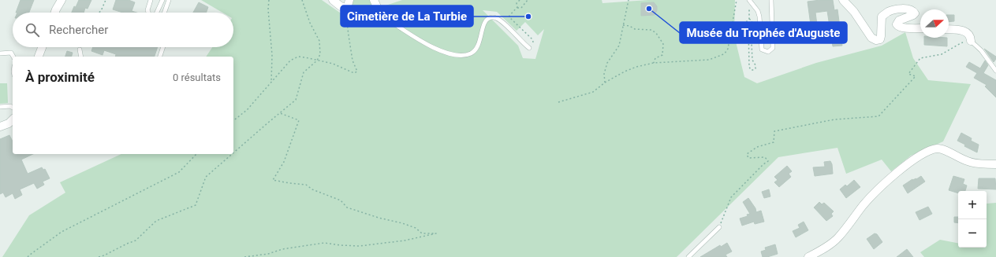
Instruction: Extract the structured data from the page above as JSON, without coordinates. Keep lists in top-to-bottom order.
{
  "places": ["Musée du Trophée d'Auguste", "Cimetière de La Turbie"],
  "north": "right",
  "page": {
    "search": "Rechercher",
    "heading": ["À proximité", "0 résultats"],
    "map_buttons": ["+", "−"]
  }
}
